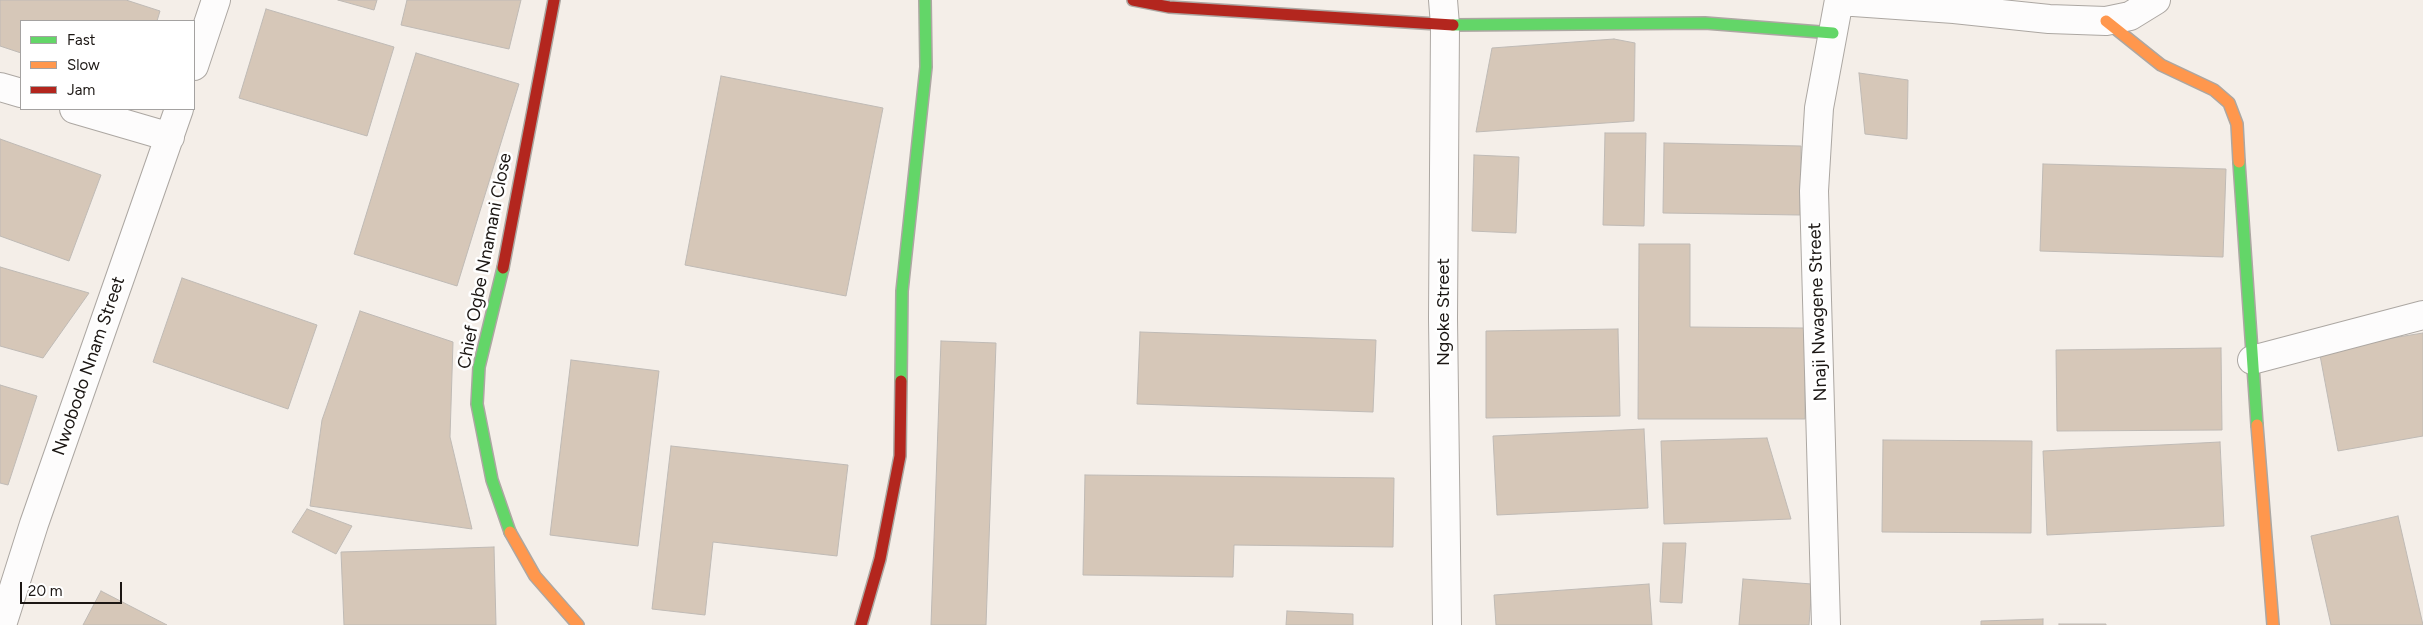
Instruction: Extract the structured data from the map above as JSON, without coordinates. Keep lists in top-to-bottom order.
{
  "streets": {
    "street": [
      "Chief Ogbe Nnamani Close",
      "Ngoke Street",
      "Nnaji Nwagene Street",
      "Nwobodo Nnam Street"
    ]
  },
  "legend": ["Fast", "Slow", "Jam"],
  "scale_bar": "20 m"
}
